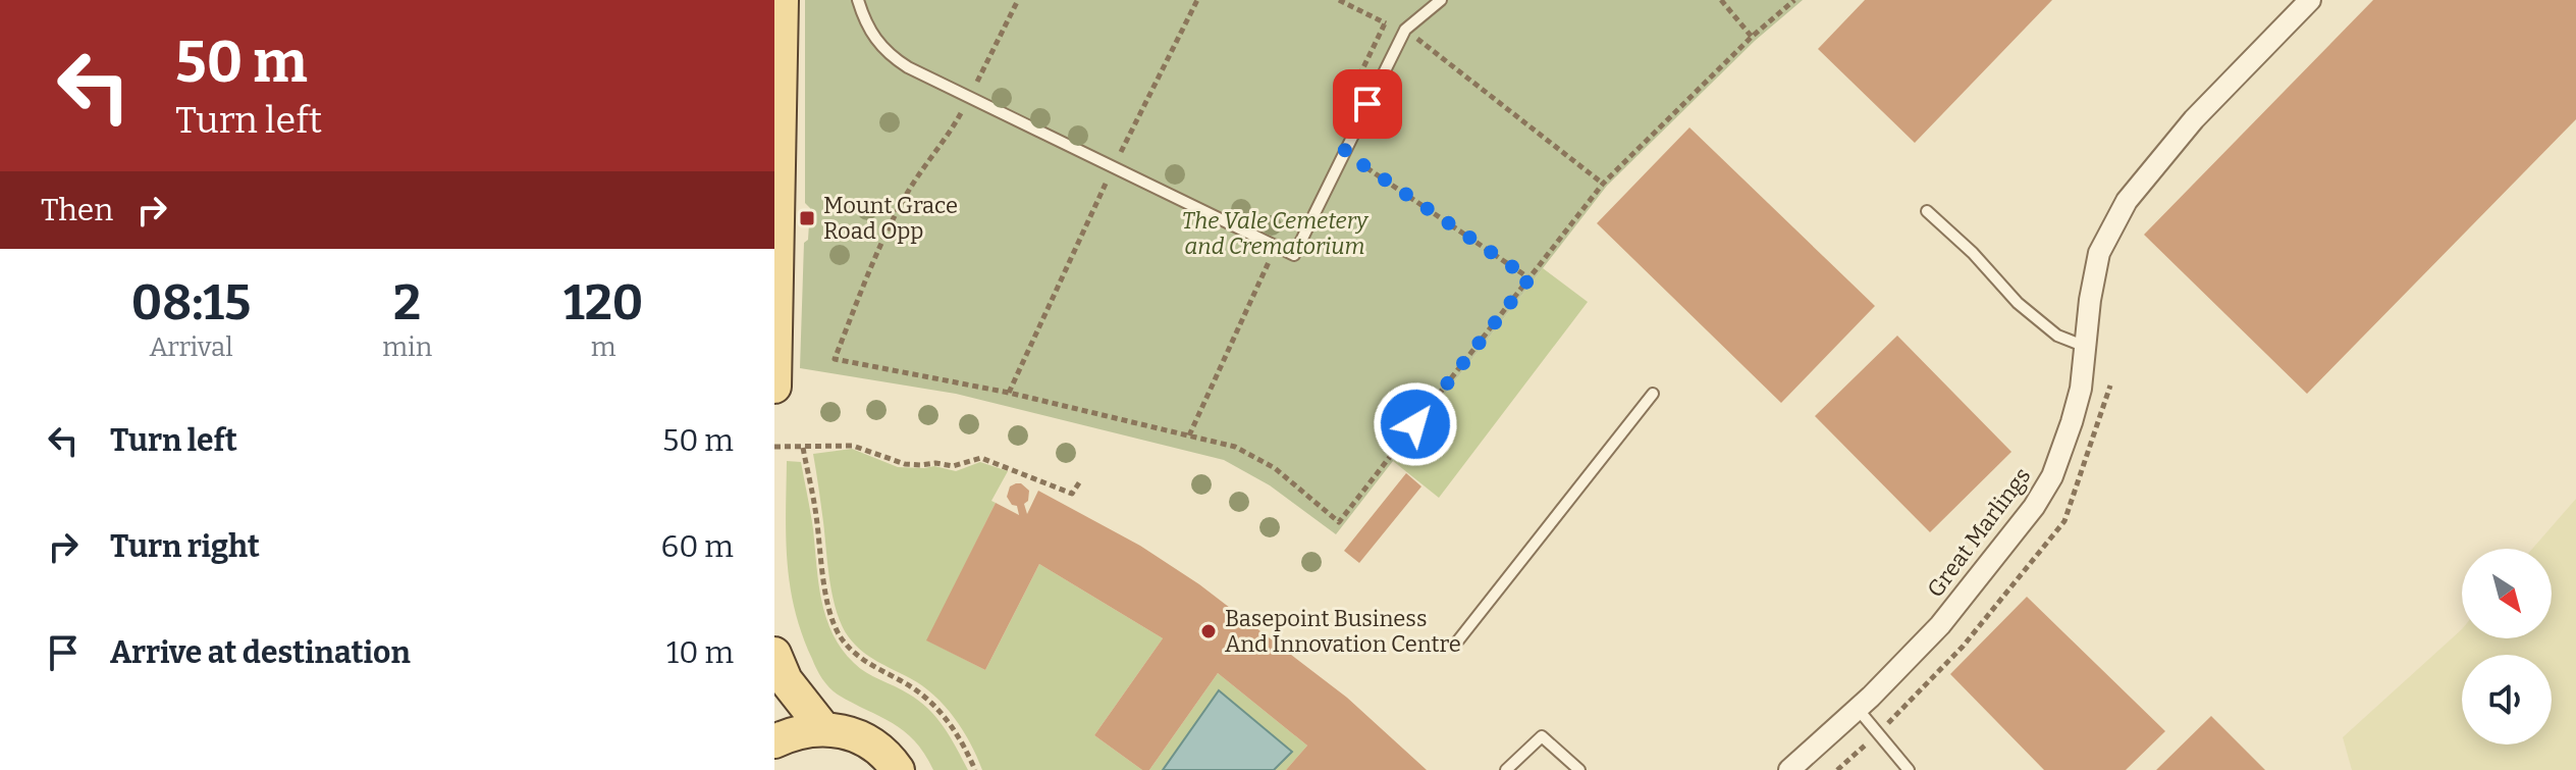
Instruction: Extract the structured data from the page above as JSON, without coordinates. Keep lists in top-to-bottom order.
{
  "streets": {
    "street": ["Great Marlings"]
  },
  "parks": ["The Vale Cemetery and Crematorium"],
  "places": {
    "transit": ["Mount Grace Road Opp"],
    "other": ["Basepoint Business And Innovation Centre"]
  },
  "north": "bottom right",
  "page": {
    "turn": ["50 m", "Turn left"],
    "then": "Then",
    "eta": [
      "08:15",
      "Arrival",
      "2",
      "min",
      "120",
      "m"
    ],
    "list": [
      {
        "name": "Turn left",
        "value": "50 m"
      },
      {
        "name": "Turn right",
        "value": "60 m"
      },
      {
        "name": "Arrive at destination",
        "value": "10 m"
      }
    ]
  }
}
